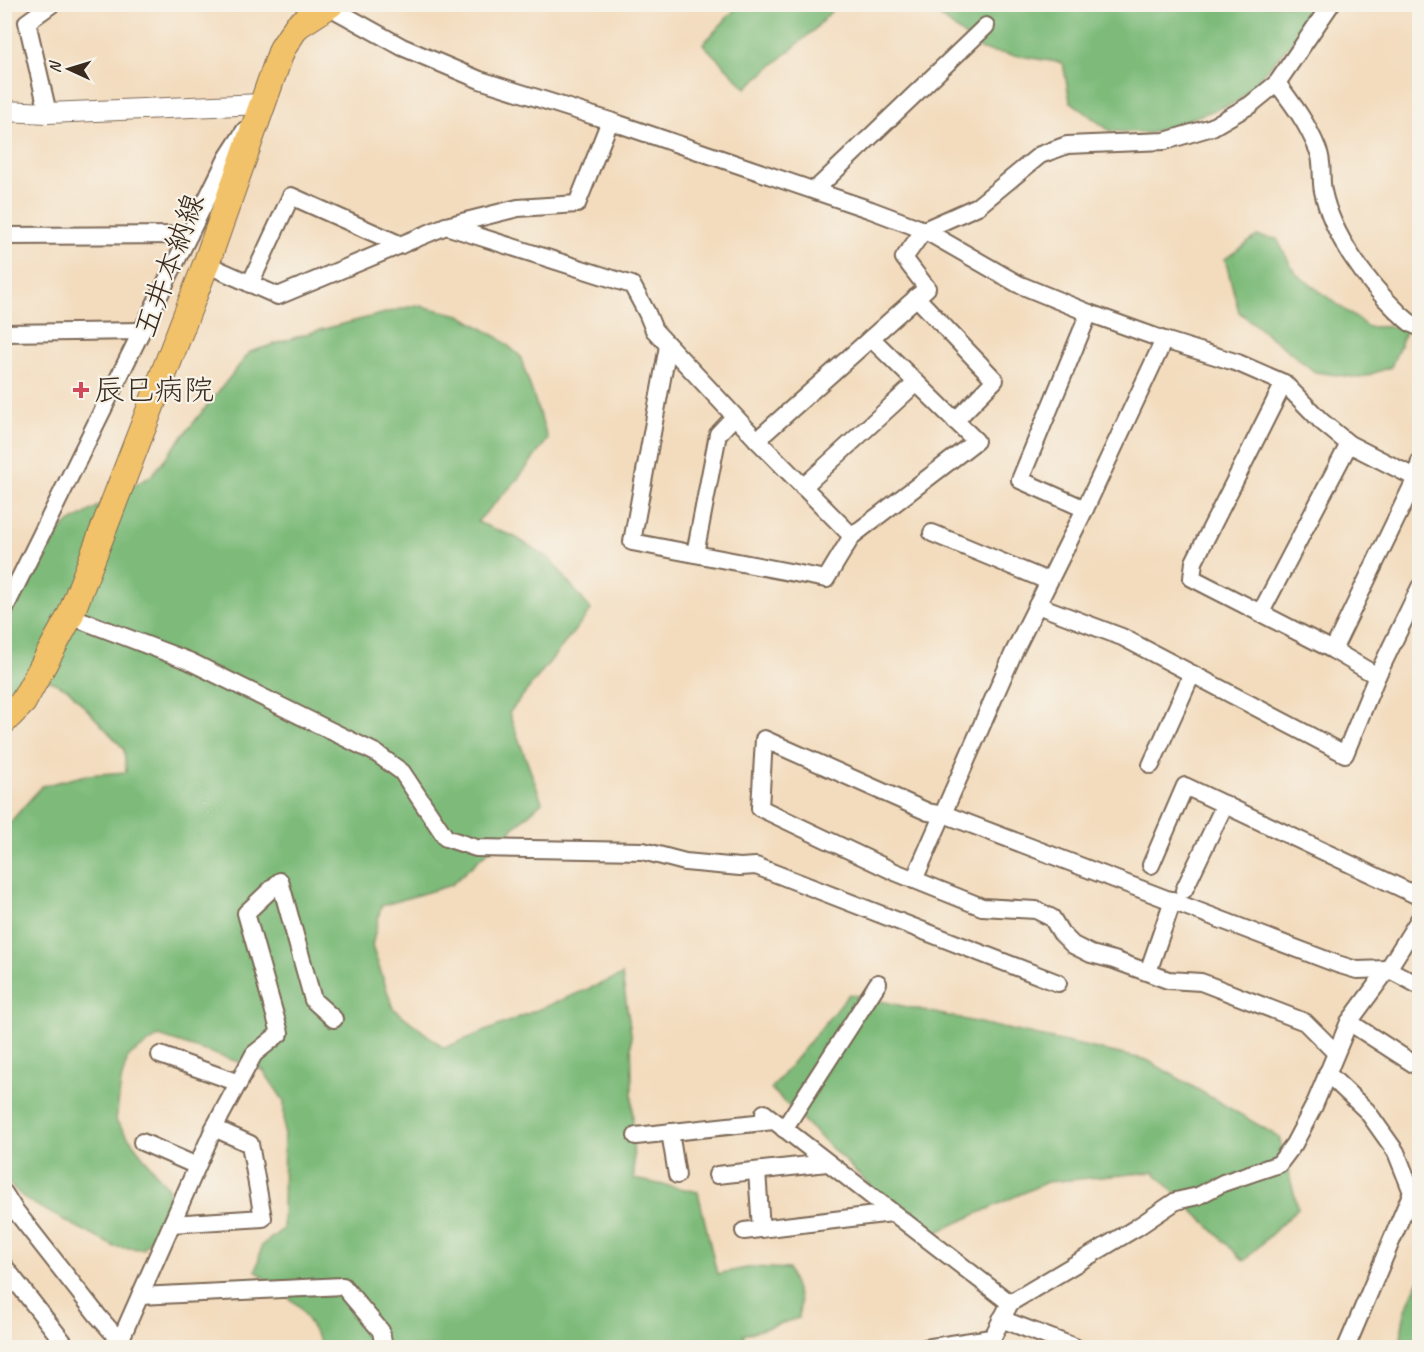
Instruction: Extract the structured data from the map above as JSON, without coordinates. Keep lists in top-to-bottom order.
{
  "streets": {
    "main road": ["五井本納線"]
  },
  "places": {
    "health": ["辰巳病院"]
  },
  "north": "left"
}
